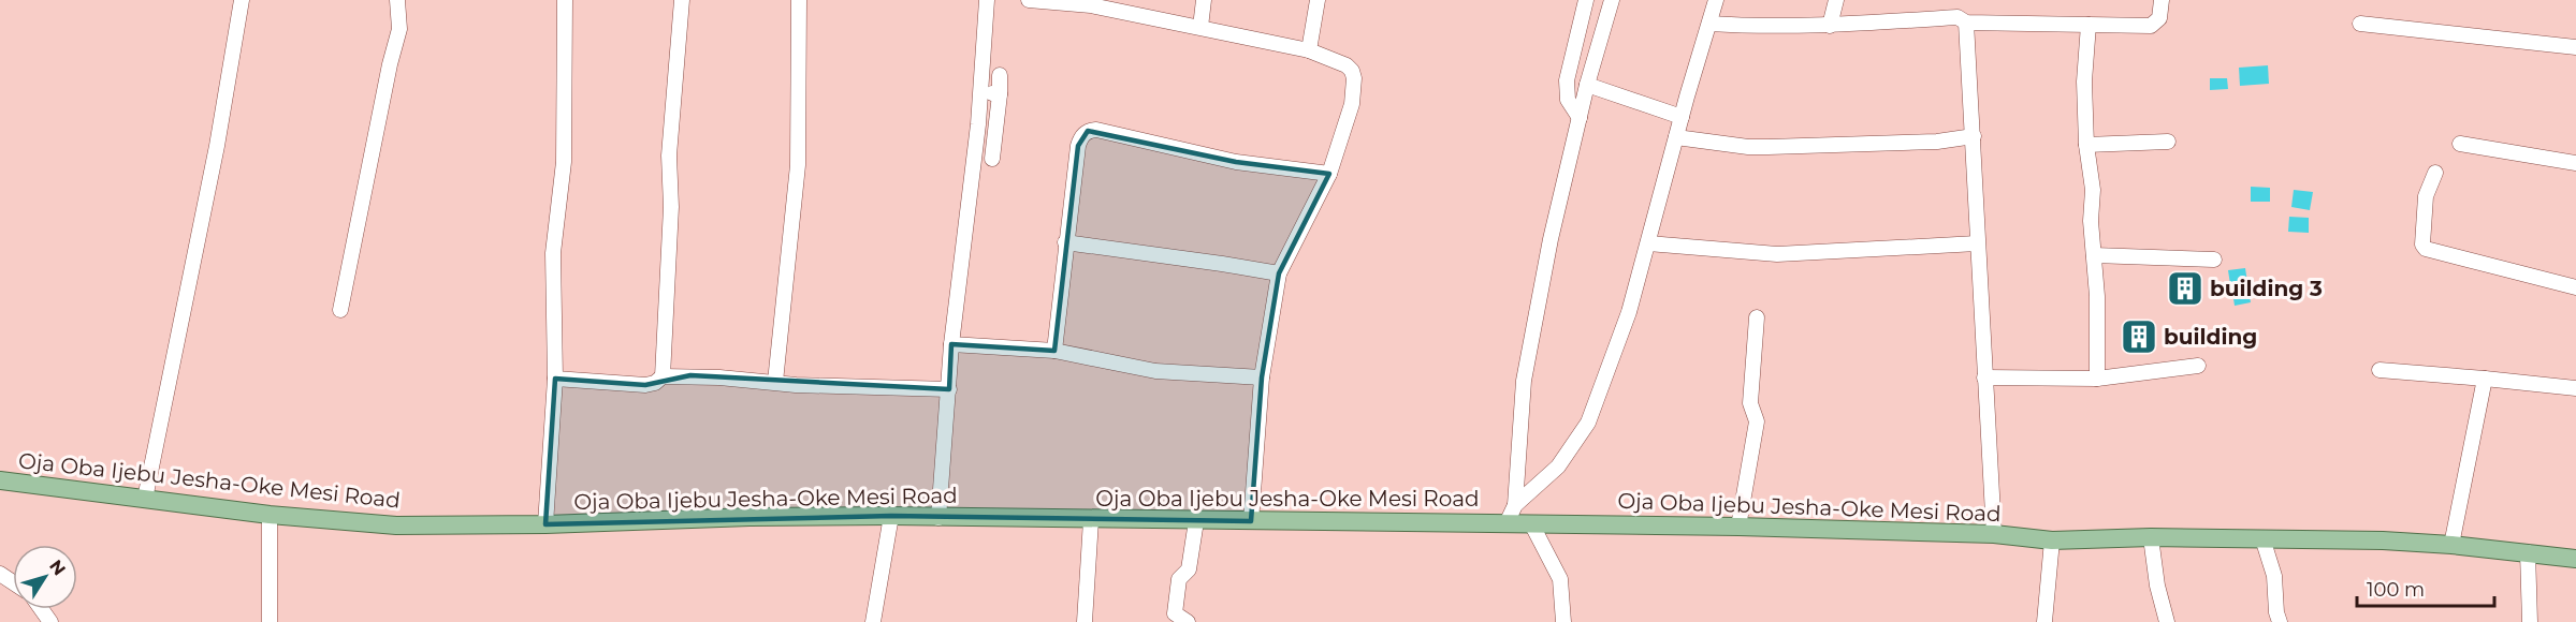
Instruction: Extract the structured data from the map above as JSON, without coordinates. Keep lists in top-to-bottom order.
{
  "streets": {
    "main road": ["Oja Oba Ijebu Jesha-Oke Mesi Road"]
  },
  "places": {
    "building": ["building 3", "building"]
  },
  "scale_bar": "100 m",
  "north": "top right"
}
